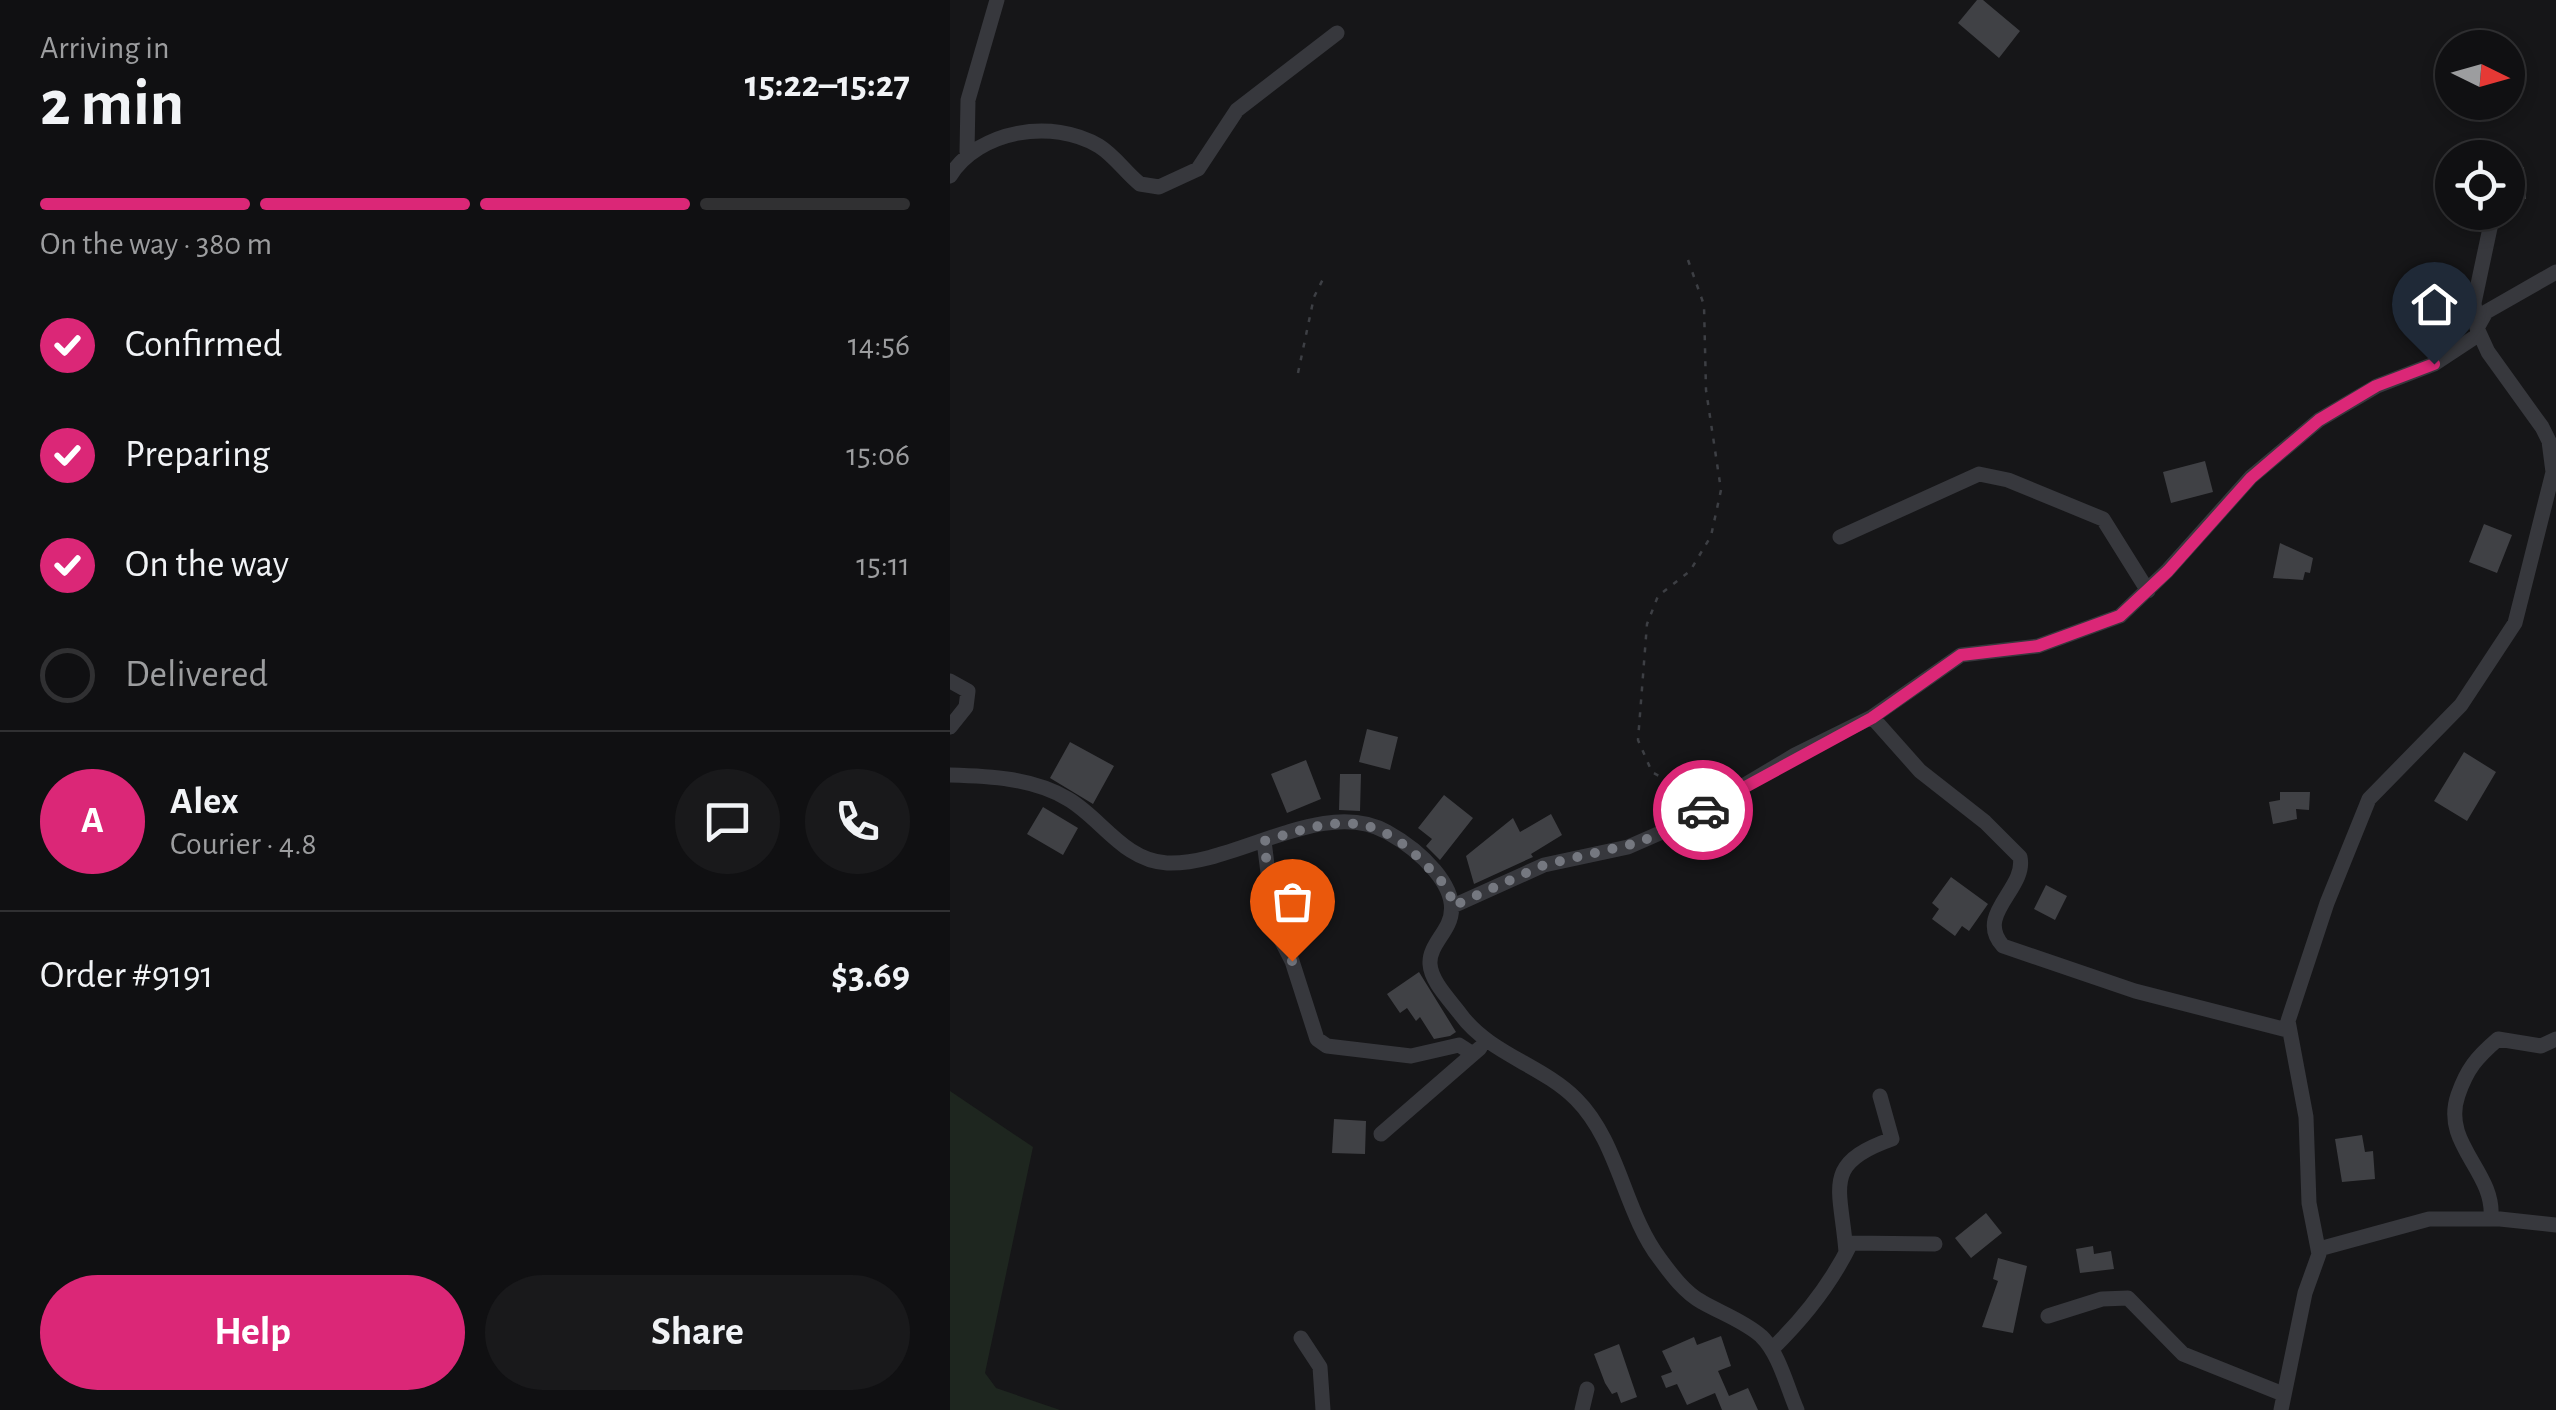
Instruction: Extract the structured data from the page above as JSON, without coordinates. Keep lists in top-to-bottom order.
{
  "north": "right",
  "page": {
    "heading": ["2 min", "Arriving in", "15:22–15:27"],
    "panel": [
      "Alex",
      "Courier · 4.8",
      "Order #9191",
      "$3.69"
    ],
    "bar": "On the way · 380 m",
    "list": [
      ["Confirmed", "14:56"],
      ["Preparing", "15:06"],
      ["On the way", "15:11"],
      "Delivered"
    ],
    "round": "A",
    "buttons": ["Help", "Share"]
  }
}
